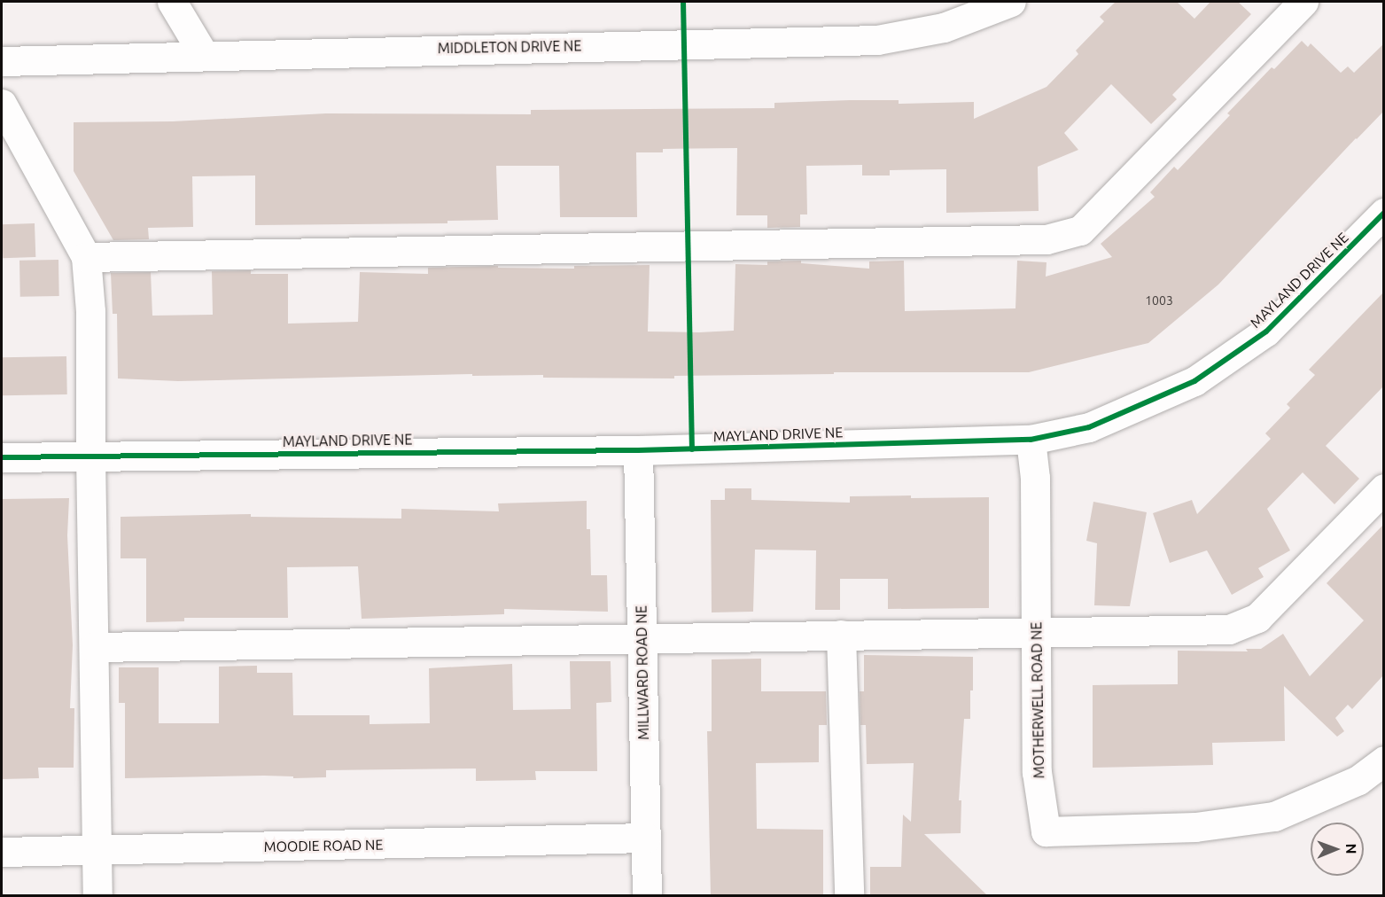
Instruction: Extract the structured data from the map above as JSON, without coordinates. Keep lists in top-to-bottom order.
{
  "streets": {
    "street": [
      "MIDDLETON DRIVE NE",
      "MAYLAND DRIVE NE",
      "MILLWARD ROAD NE",
      "MOTHERWELL ROAD NE",
      "MOODIE ROAD NE"
    ]
  },
  "crossings": [
    ["MAYLAND DRIVE NE", "MILLWARD ROAD NE"],
    ["MAYLAND DRIVE NE", "MOTHERWELL ROAD NE"],
    ["MILLWARD ROAD NE", "MOODIE ROAD NE"]
  ],
  "house_numbers": ["1003"],
  "north": "right"
}
